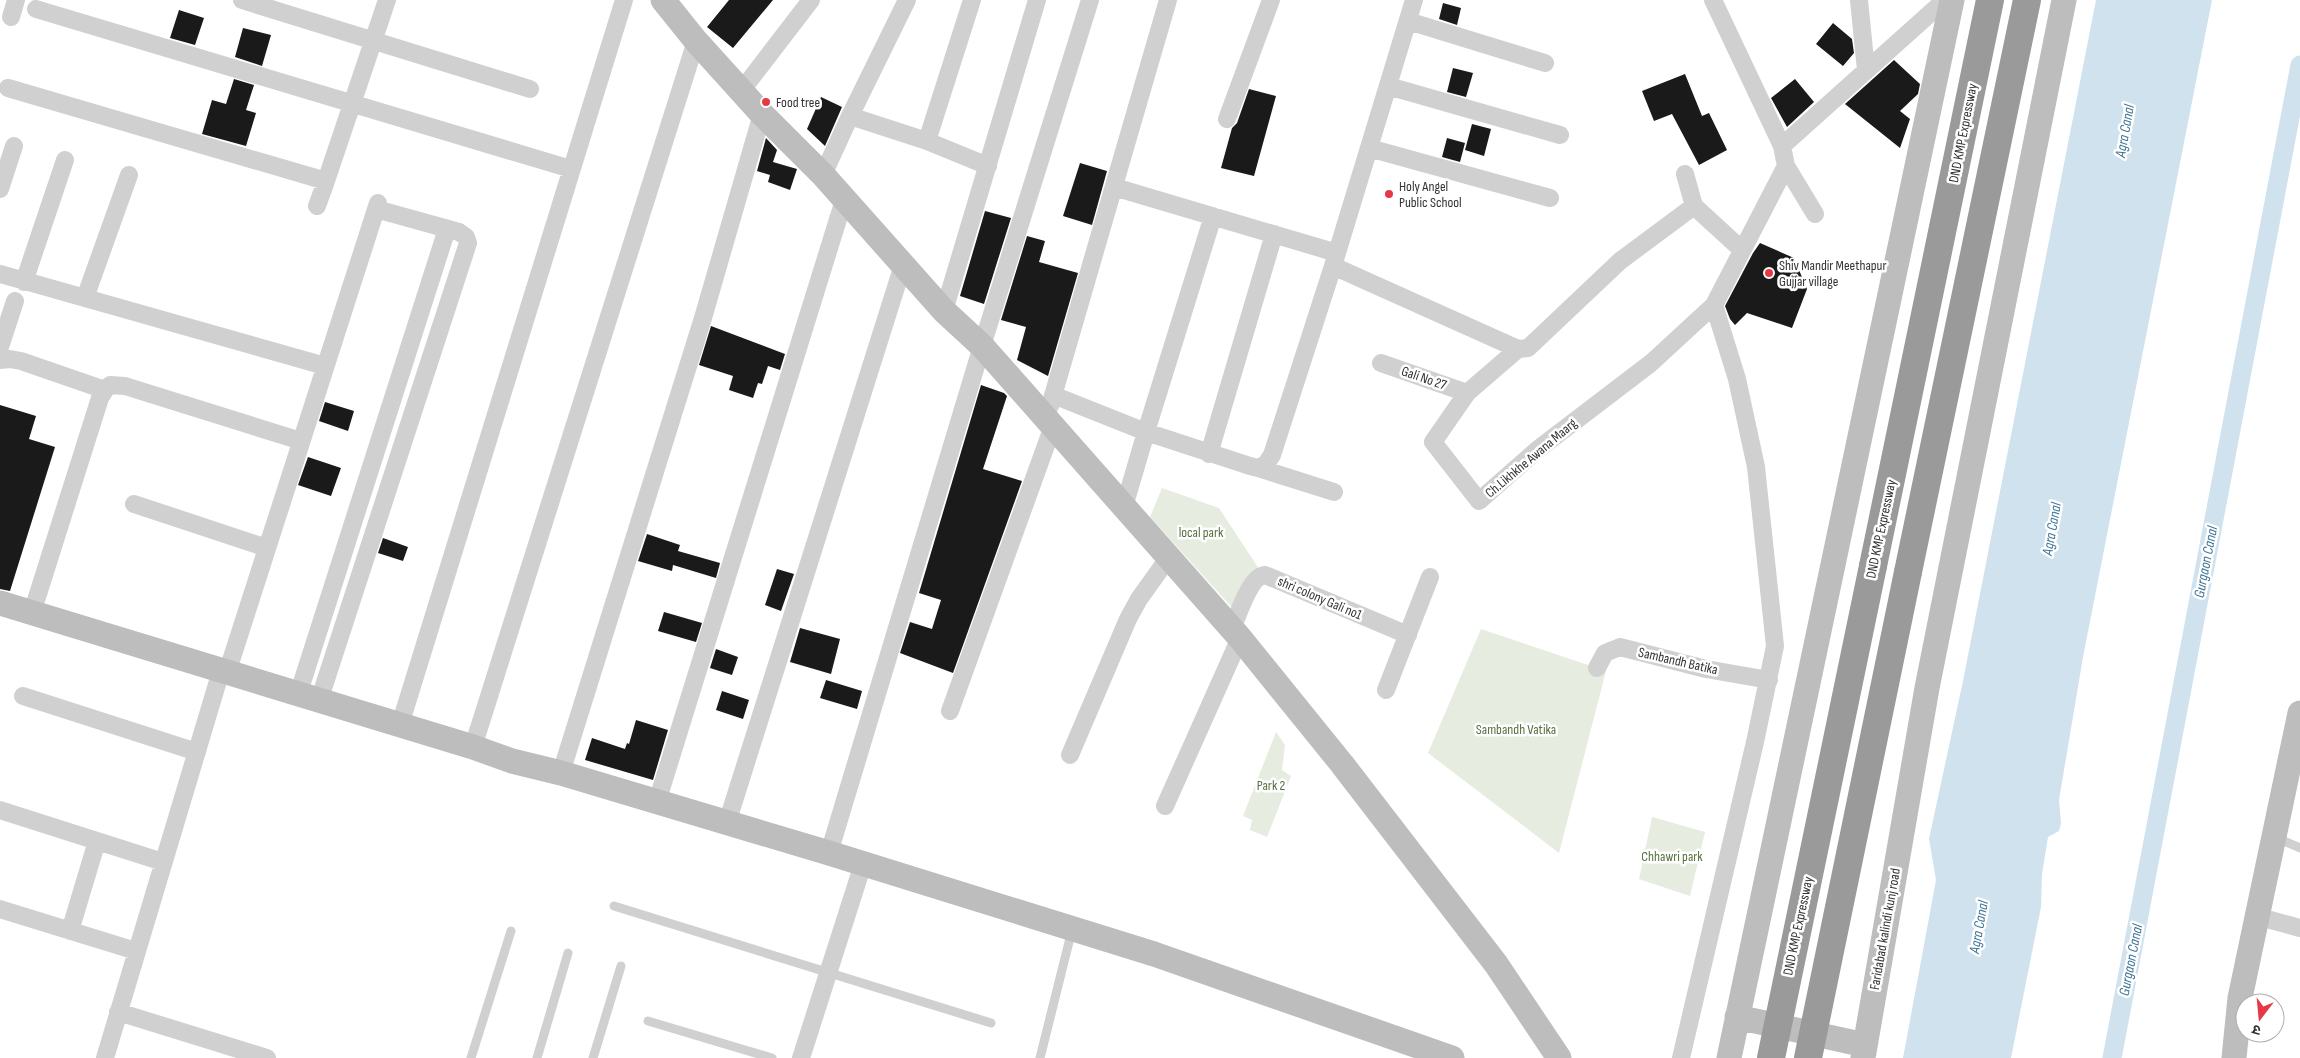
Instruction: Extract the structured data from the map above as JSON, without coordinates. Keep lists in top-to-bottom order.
{
  "streets": {
    "highway": ["DND KMP Expressway"],
    "street": [
      "Gali No 27",
      "Ch.Likhkhe Awana Maarg",
      "shri colony Gali no1",
      "Sambandh Batika",
      "Faridabad kalindi kunj road"
    ]
  },
  "crossings": [
    ["Gali No 27", "Ch.Likhkhe Awana Maarg"]
  ],
  "water": ["Agra Canal", "Gurgaon Canal"],
  "parks": [
    "local park",
    "Sambandh Vatika",
    "Park 2",
    "Chhawri park"
  ],
  "places": ["Food tree", "Holy Angel Public School", "Shiv Mandir Meethapur Gujjar village"],
  "north": "bottom"
}
